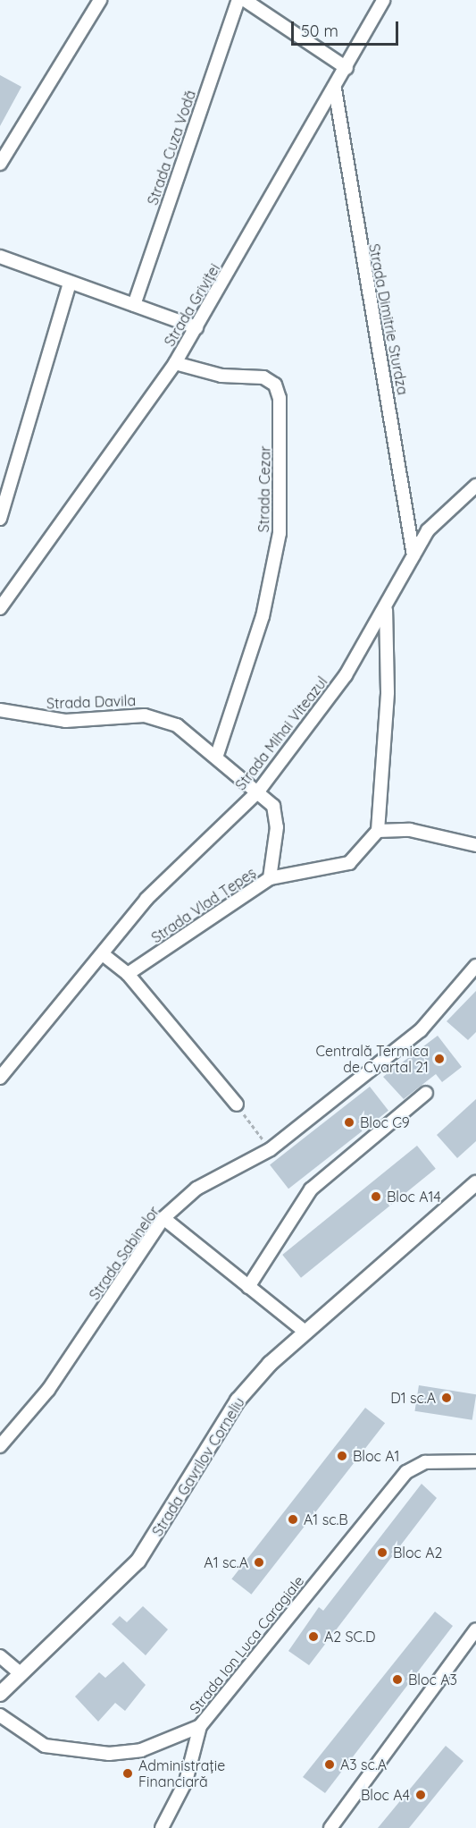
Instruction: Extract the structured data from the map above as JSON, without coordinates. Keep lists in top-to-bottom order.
{
  "streets": {
    "street": [
      "Strada Cuza Vodă",
      "Strada Griviței",
      "Strada Dimitrie Sturdza",
      "Strada Cezar",
      "Strada Davila",
      "Strada Mihai Viteazul",
      "Strada Vlad Țepeș",
      "Strada Sabinelor",
      "Strada Gavrilov Corneliu",
      "Strada Ion Luca Caragiale"
    ]
  },
  "crossings": [
    ["Strada Griviței", "Strada Dimitrie Sturdza"],
    ["Strada Griviței", "Strada Cezar"],
    ["Strada Dimitrie Sturdza", "Strada Mihai Viteazul"],
    ["Strada Cezar", "Strada Davila"],
    ["Strada Davila", "Strada Mihai Viteazul"],
    ["Strada Davila", "Strada Vlad Țepeș"]
  ],
  "places": [
    "Centrală Termica de Cvartal 21",
    "Bloc C9",
    "Bloc A14",
    "D1 sc.A",
    "Bloc A1",
    "A1 sc.B",
    "Bloc A2",
    "A1 sc.A",
    "A2 SC.D",
    "Bloc A3",
    "A3 sc.A",
    "Administrație Financiară",
    "Bloc A4"
  ],
  "scale_bar": "50 m"
}
